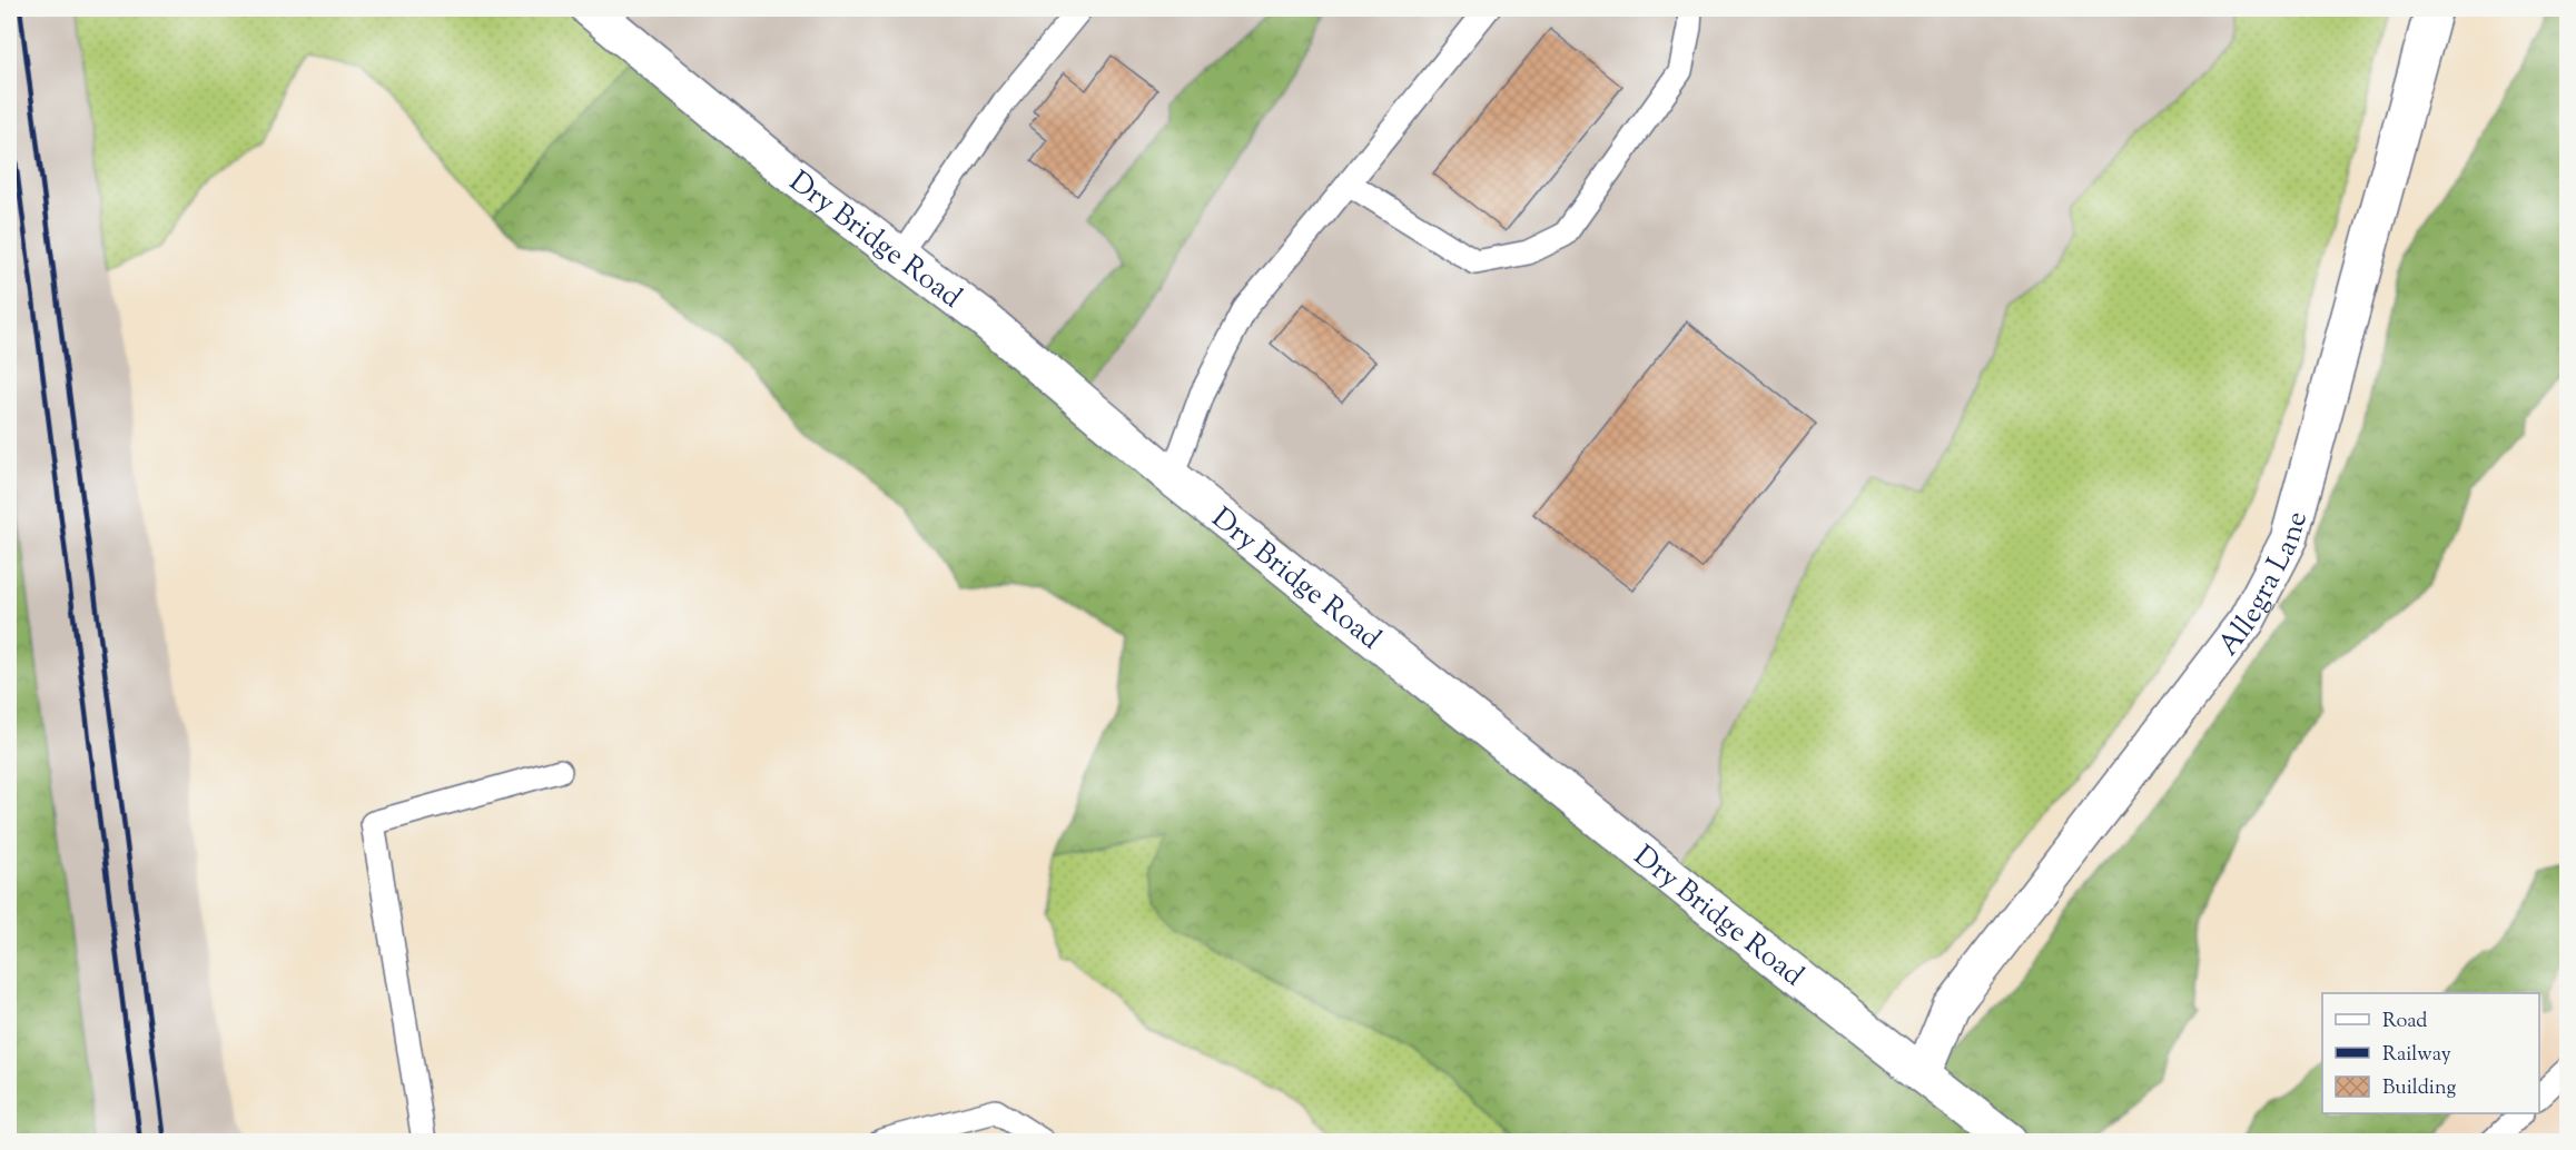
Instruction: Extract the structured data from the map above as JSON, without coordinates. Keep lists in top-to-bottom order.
{
  "streets": {
    "street": ["Dry Bridge Road", "Allegra Lane"]
  },
  "crossings": [
    ["Dry Bridge Road", "Allegra Lane"]
  ],
  "legend": ["Road", "Railway", "Building"]
}
